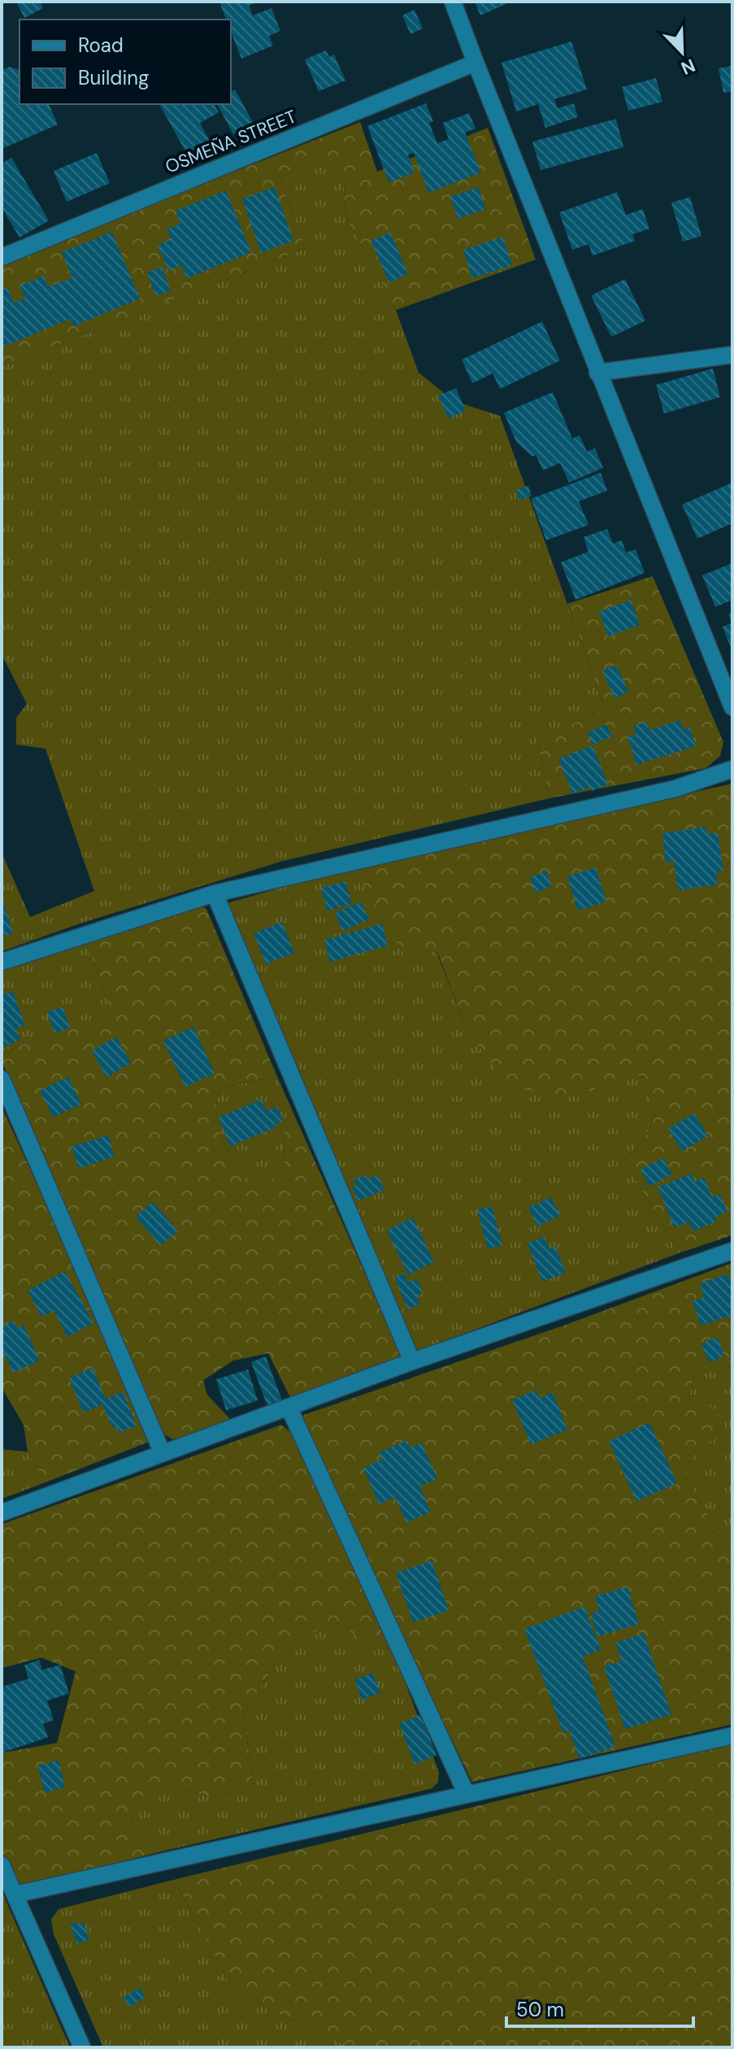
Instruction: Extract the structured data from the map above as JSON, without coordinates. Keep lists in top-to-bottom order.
{
  "streets": {
    "street": ["OSMEÑA STREET"]
  },
  "legend": ["Road", "Building"],
  "scale_bar": "50 m",
  "north": "bottom right"
}
